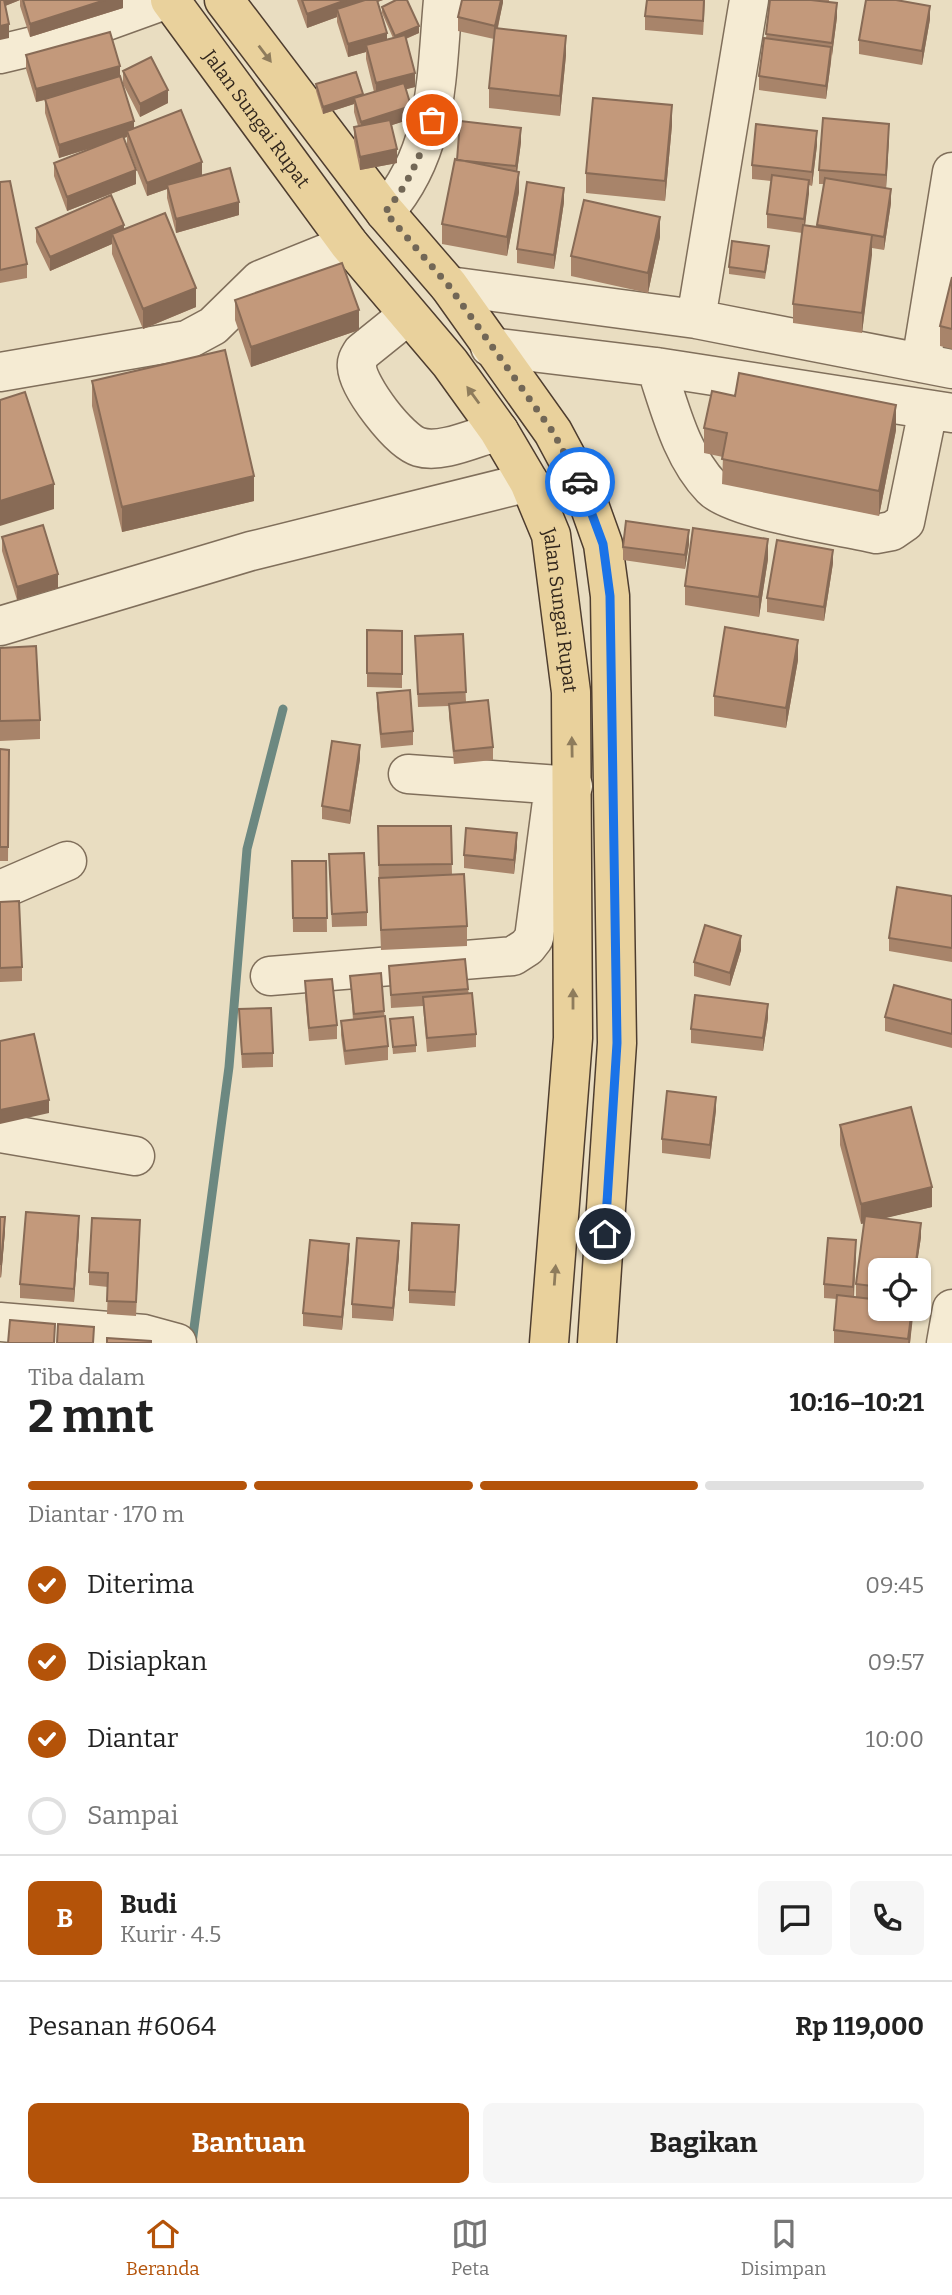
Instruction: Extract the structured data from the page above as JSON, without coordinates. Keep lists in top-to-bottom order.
{
  "streets": {
    "main road": ["Jalan Sungai Rupat"]
  },
  "page": {
    "heading": ["2 mnt", "Tiba dalam", "10:16–10:21"],
    "panel": [
      "Budi",
      "Kurir · 4.5",
      "Pesanan #6064",
      "Rp 119,000"
    ],
    "bar": "Diantar · 170 m",
    "list": [
      ["Diterima", "09:45"],
      ["Disiapkan", "09:57"],
      ["Diantar", "10:00"],
      "Sampai"
    ],
    "round": "B",
    "buttons": ["Bantuan", "Bagikan"],
    "tabs": ["Beranda", "Peta", "Disimpan"]
  }
}
